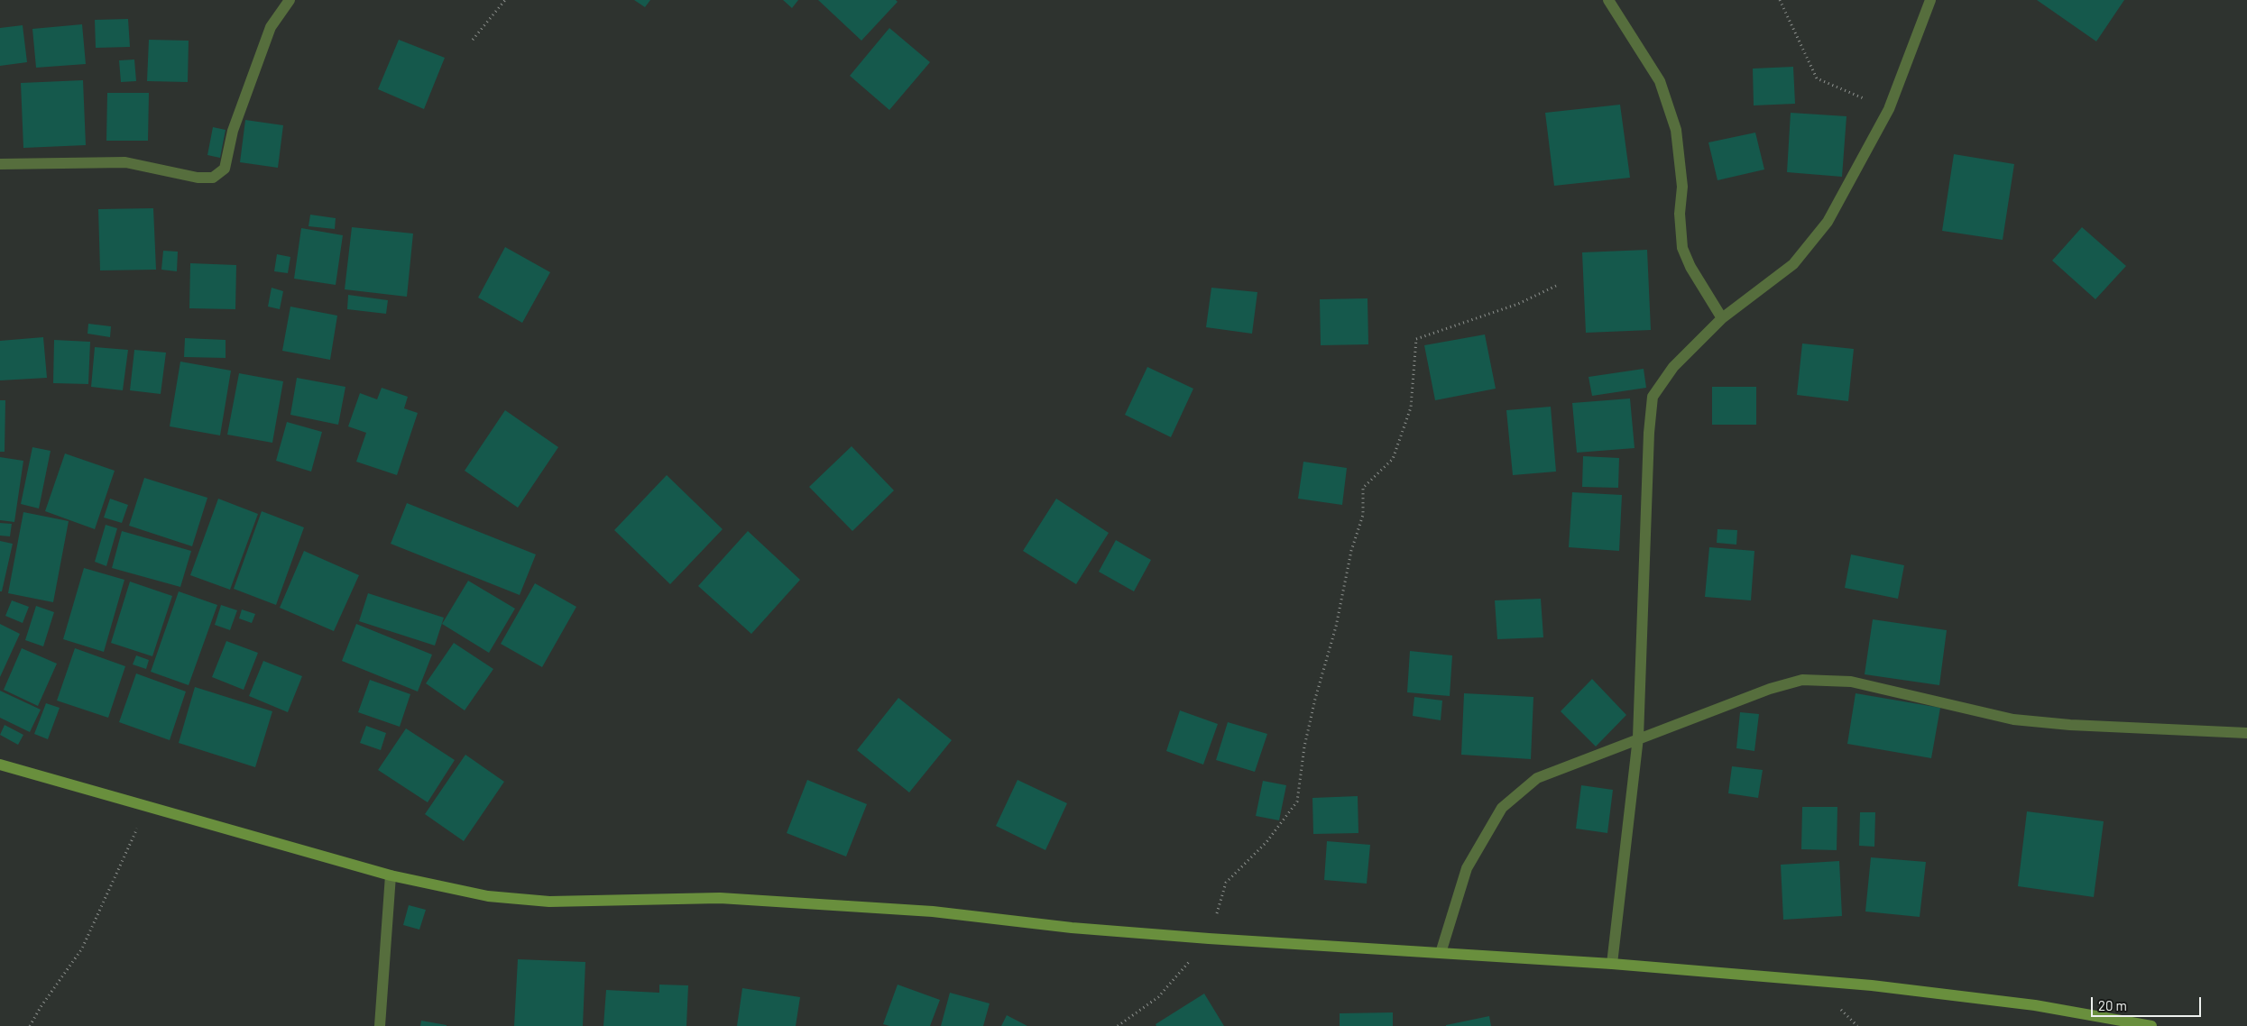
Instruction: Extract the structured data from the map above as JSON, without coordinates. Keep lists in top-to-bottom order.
{
  "scale_bar": "20 m"
}
